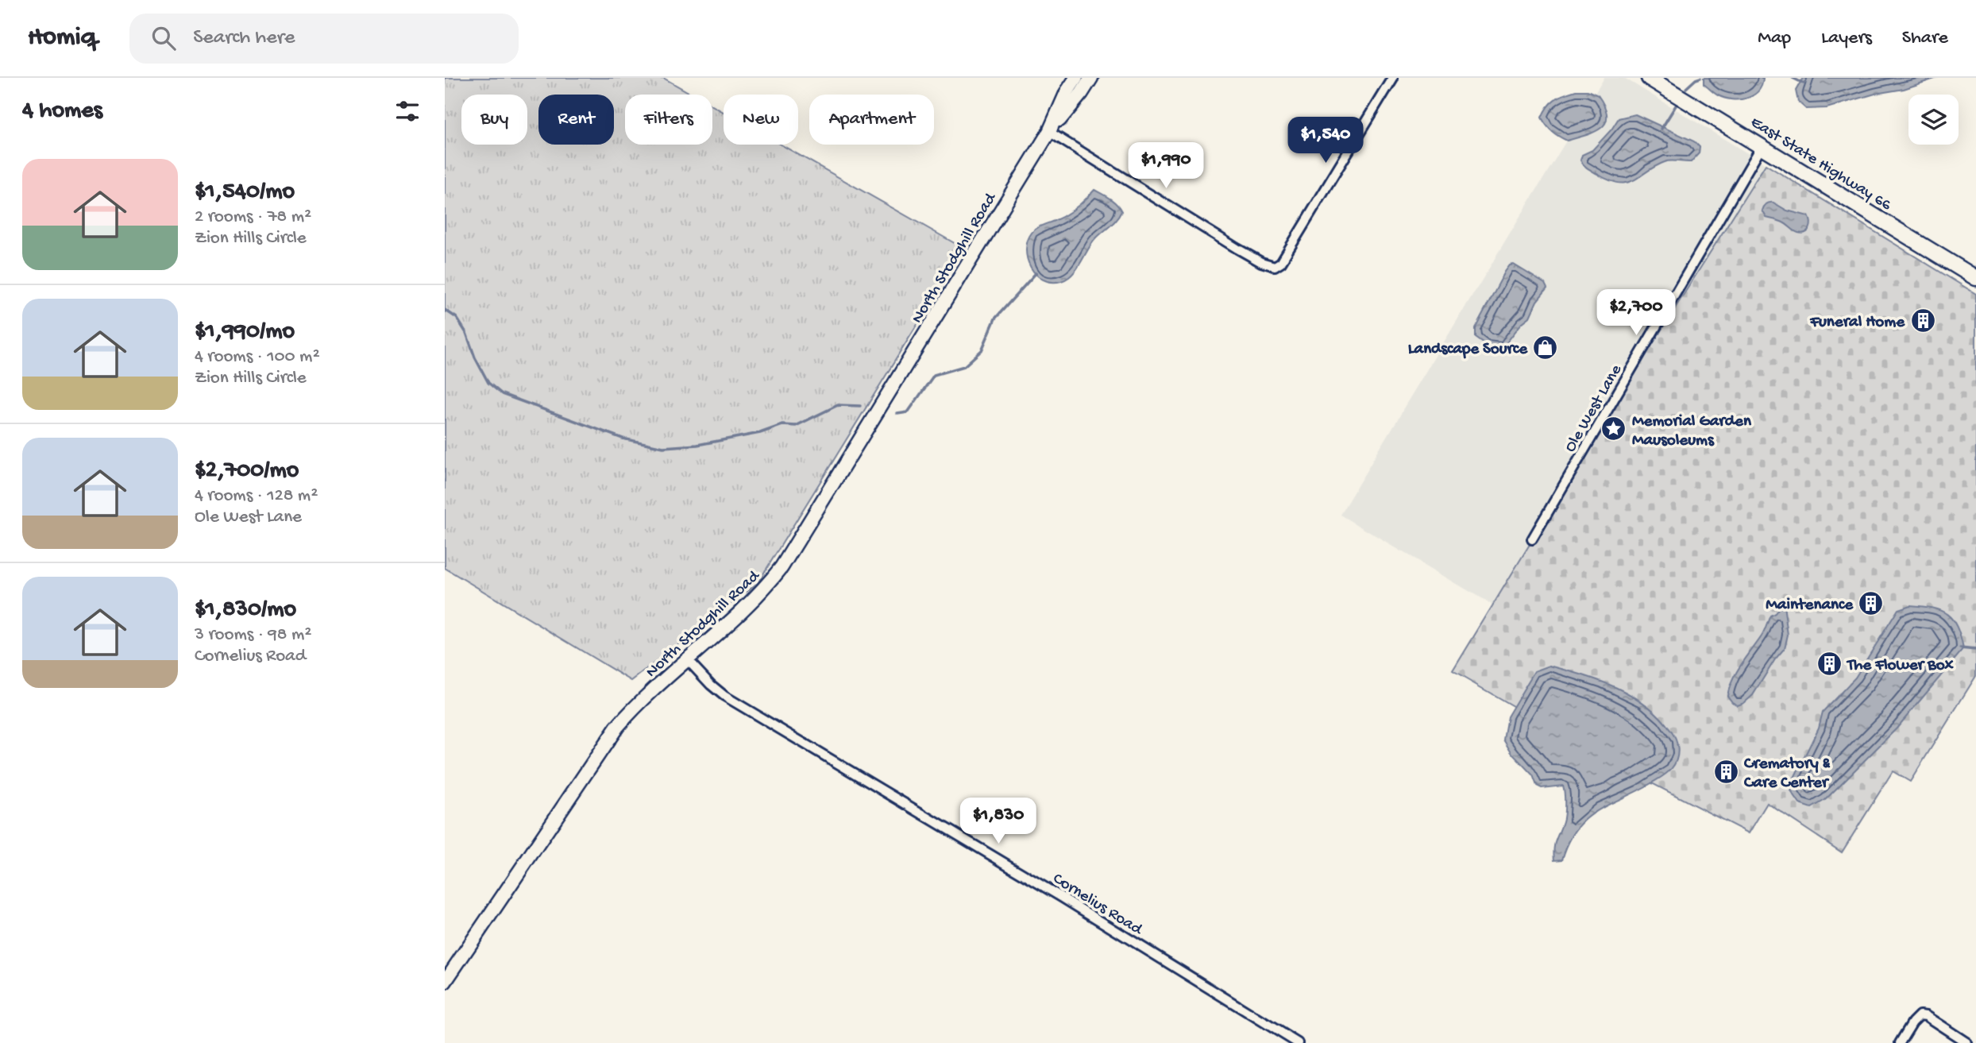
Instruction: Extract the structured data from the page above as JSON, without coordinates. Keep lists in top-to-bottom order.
{
  "streets": {
    "main road": ["East State Highway 66"],
    "street": ["North Stodghill Road", "Ole West Lane", "Cornelius Road"]
  },
  "crossings": [
    ["East State Highway 66", "Ole West Lane"],
    ["North Stodghill Road", "Cornelius Road"]
  ],
  "places": {
    "building": [
      "Funeral Home",
      "Maintenance",
      "The Flower Box",
      "Crematory & Care Center"
    ],
    "shop": ["Landscape Source"],
    "place": ["Memorial Garden Mausoleums"]
  },
  "page": {
    "header": "Homiq",
    "search": "Search here",
    "nav": ["Map", "Layers", "Share"],
    "heading": "4 homes",
    "chip": [
      "Buy",
      "Rent",
      "Filters",
      "New",
      "Apartment"
    ],
    "price": [
      "$1,540",
      "$1,990",
      "$2,700",
      "$1,830"
    ],
    "list": [
      {
        "name": "$1,540/mo",
        "note": "2 rooms · 78 m² · Zion Hills Circle"
      },
      {
        "name": "$1,990/mo",
        "note": "4 rooms · 100 m² · Zion Hills Circle"
      },
      {
        "name": "$2,700/mo",
        "note": "4 rooms · 128 m² · Ole West Lane"
      },
      {
        "name": "$1,830/mo",
        "note": "3 rooms · 98 m² · Cornelius Road"
      }
    ]
  }
}
